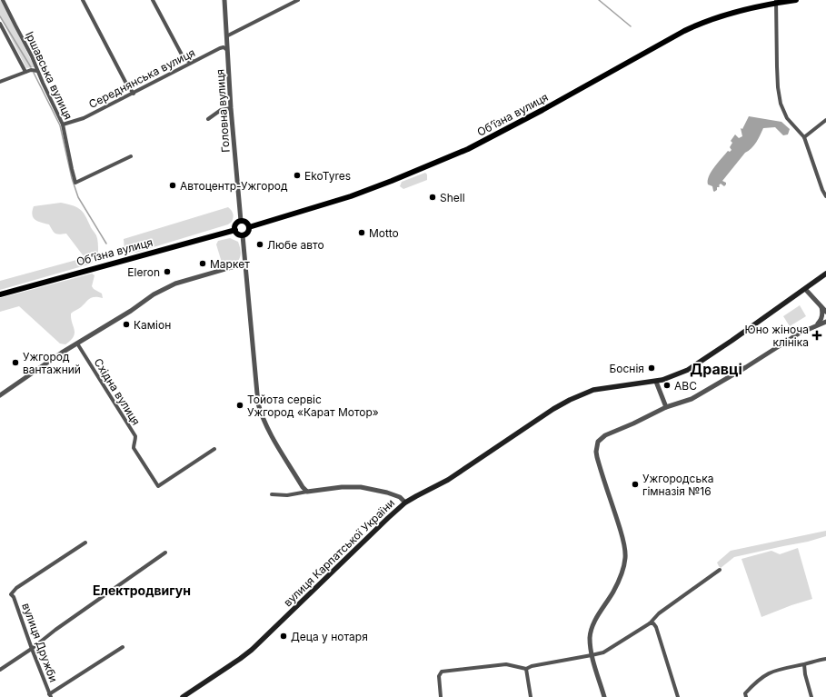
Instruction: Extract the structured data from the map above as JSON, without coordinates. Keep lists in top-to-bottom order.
{
  "streets": {
    "highway": ["Обʼїзна вулиця"],
    "main road": ["вулиця Карпатської України"],
    "street": [
      "Іршавська вулиця",
      "Середнянська вулиця",
      "Головна вулиця",
      "Східна вулиця",
      "вулиця Дружби"
    ]
  },
  "crossings": [
    ["Іршавська вулиця", "Середнянська вулиця"],
    ["Середнянська вулиця", "Головна вулиця"],
    ["Головна вулиця", "Обʼїзна вулиця"]
  ],
  "districts": ["Дравці", "Електродвигун"],
  "places": {
    "other": [
      "EkoTyres",
      "Автоцентр-Ужгород",
      "Shell",
      "Motto",
      "Любе авто",
      "Маркет",
      "Eleron",
      "Каміон",
      "Ужгород вантажний",
      "Боснія",
      "ABC",
      "Тойота сервіс Ужгород «Карат Мотор»",
      "Ужгородська гімназія №16",
      "Деца у нотаря"
    ],
    "health": ["Юно жіноча клініка"]
  }
}
